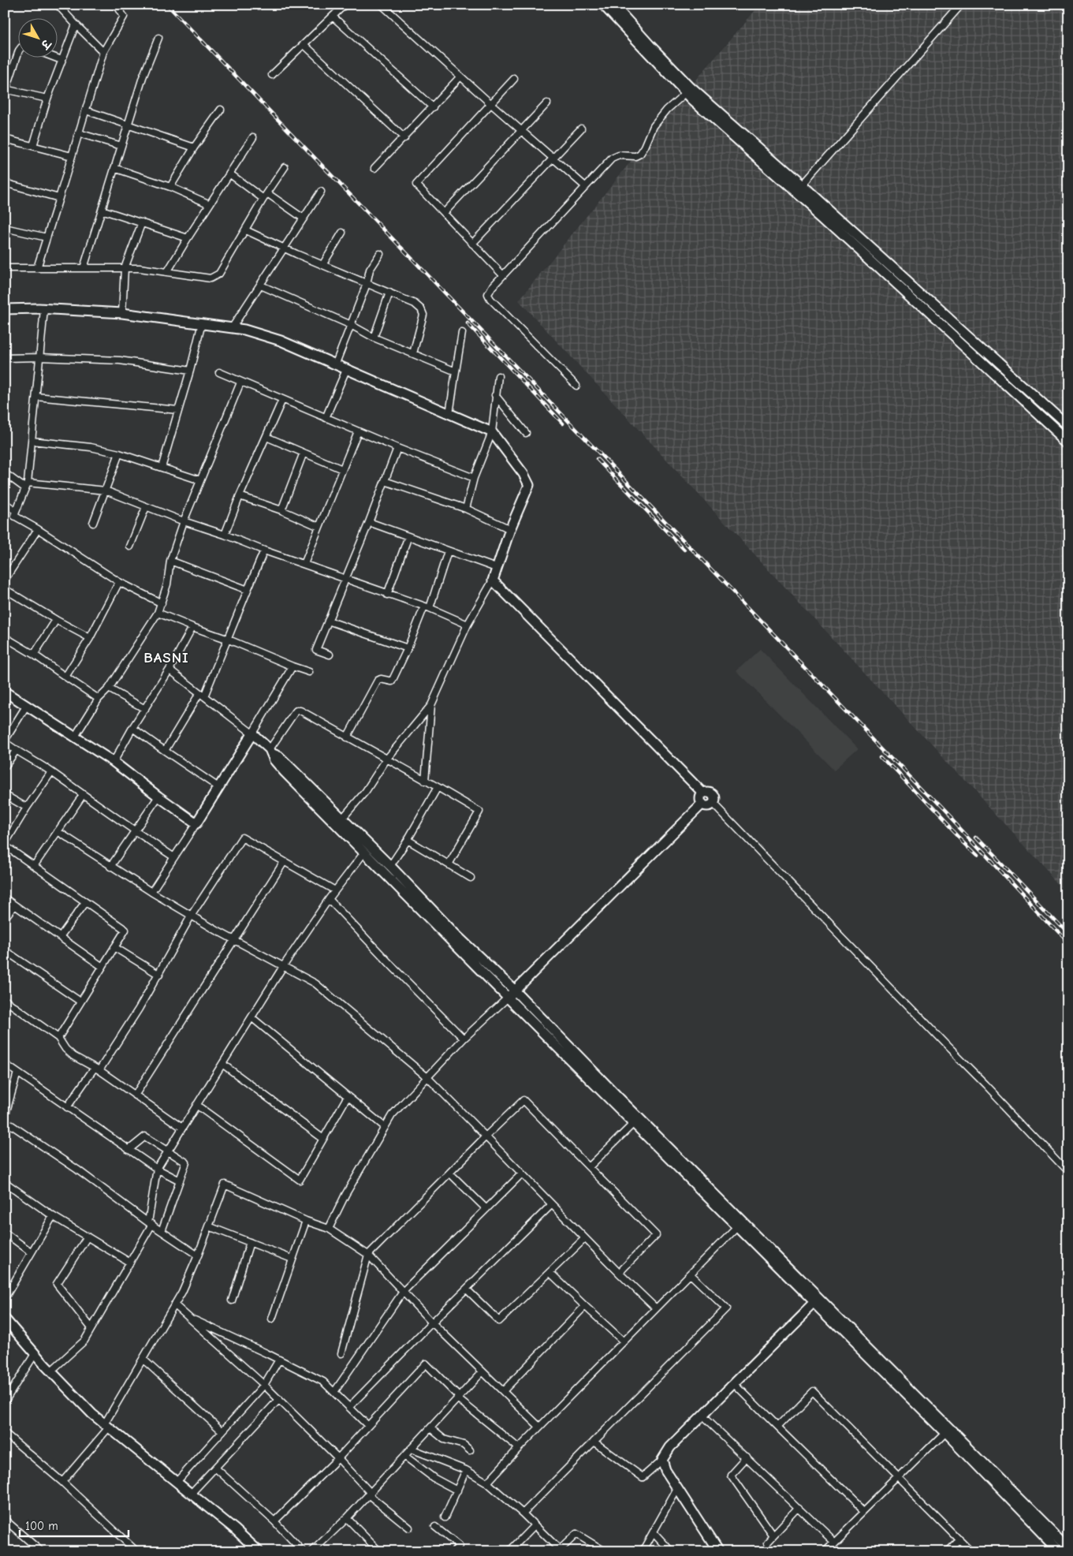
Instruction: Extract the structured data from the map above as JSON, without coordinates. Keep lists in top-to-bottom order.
{
  "districts": ["BASNI"],
  "scale_bar": "100 m",
  "north": "bottom right"
}
